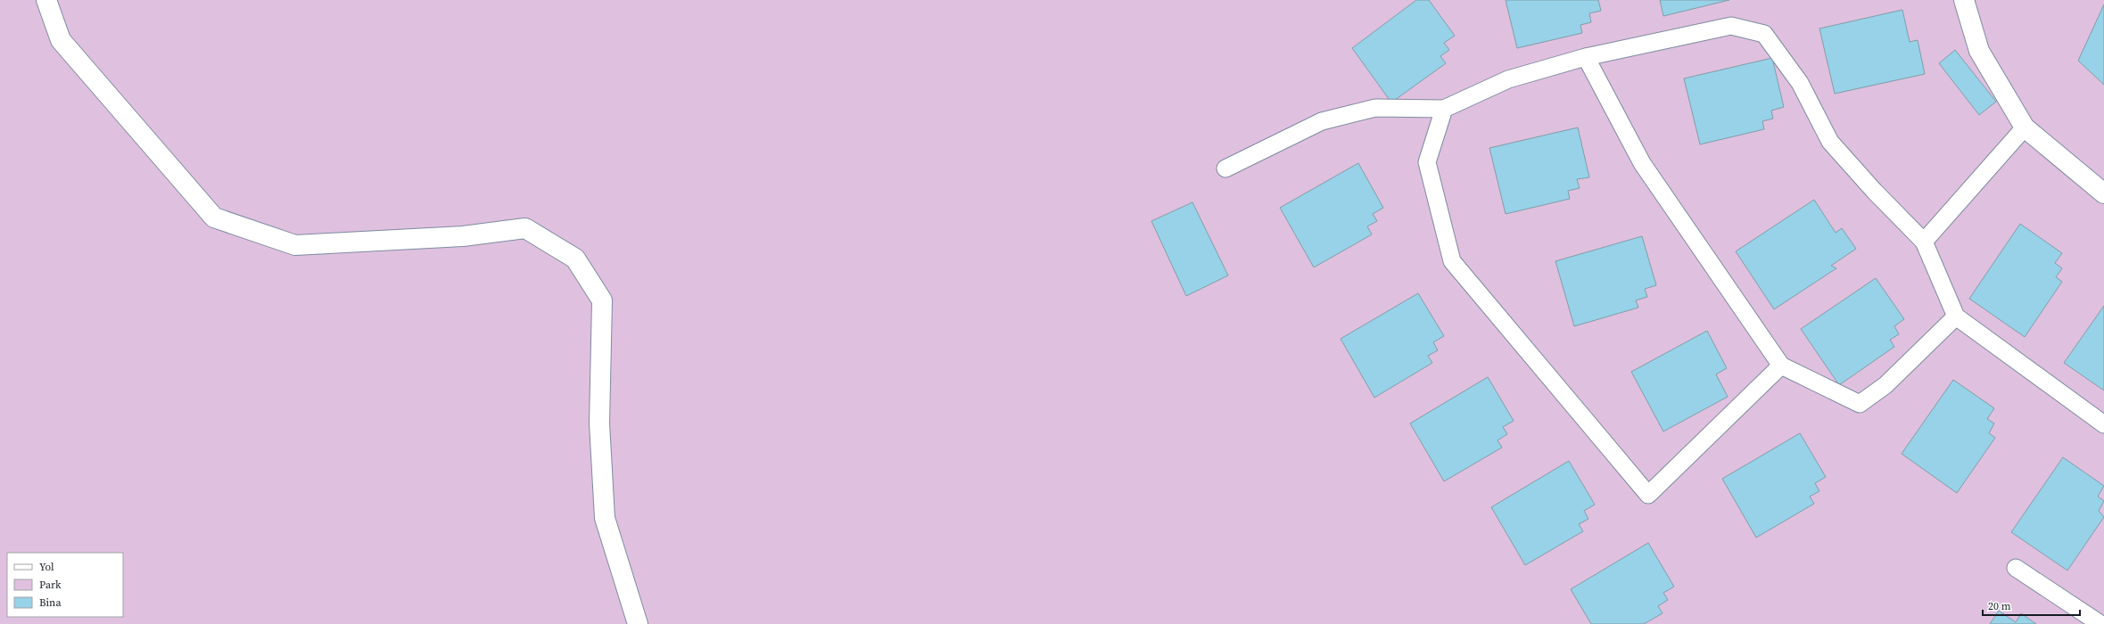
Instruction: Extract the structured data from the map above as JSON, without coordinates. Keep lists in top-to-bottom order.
{
  "legend": ["Yol", "Park", "Bina"],
  "scale_bar": "20 m"
}
